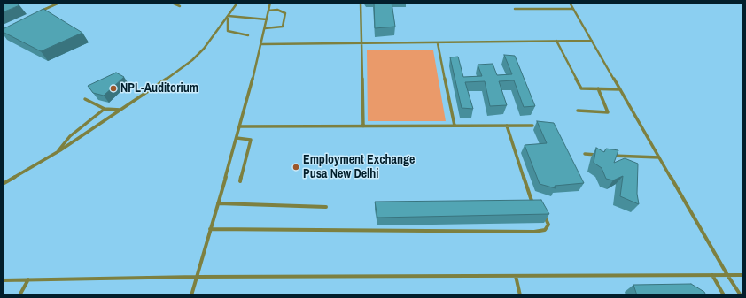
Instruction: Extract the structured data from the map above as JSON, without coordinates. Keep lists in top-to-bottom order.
{
  "places": ["NPL-Auditorium", "Employment Exchange Pusa New Delhi"]
}
